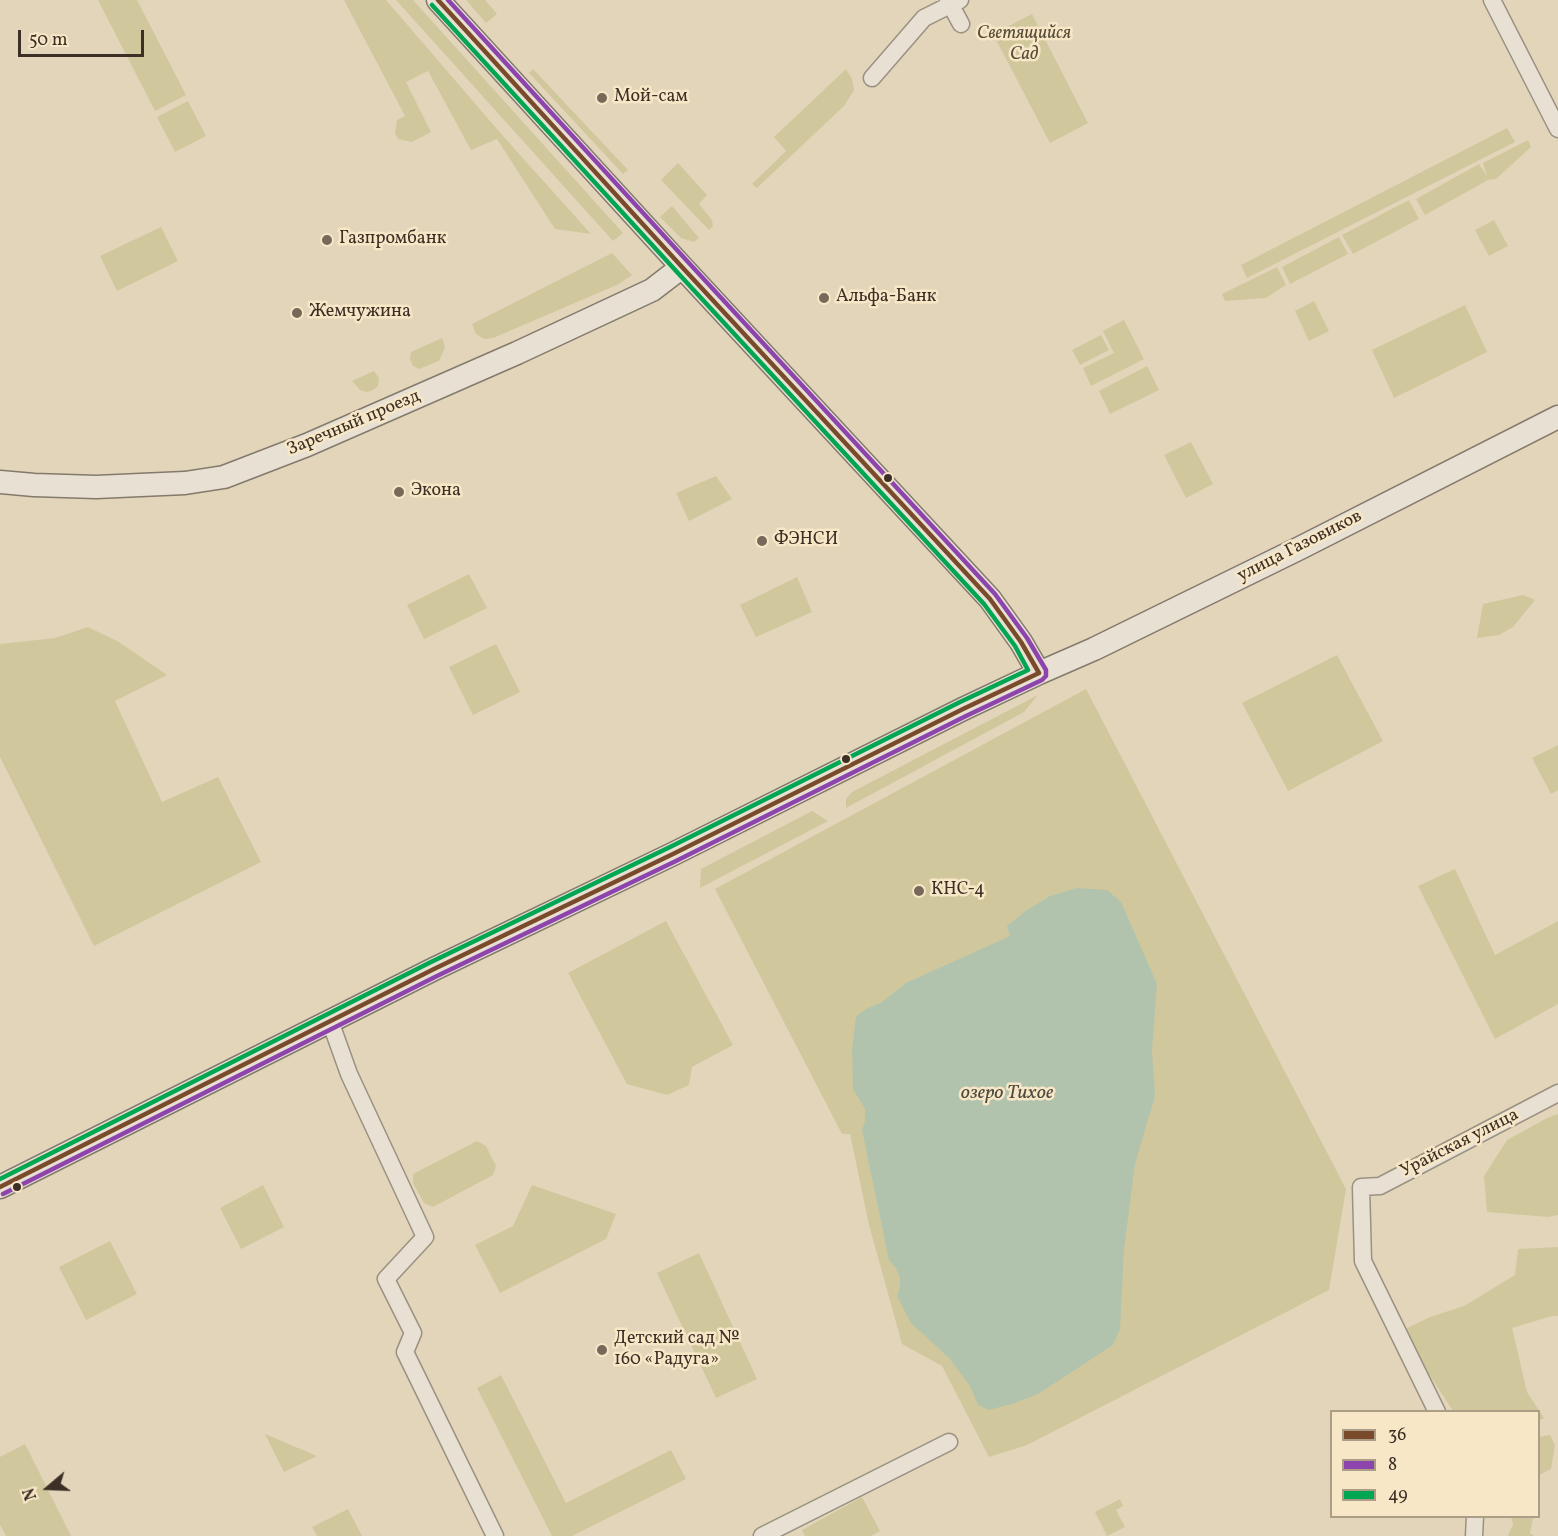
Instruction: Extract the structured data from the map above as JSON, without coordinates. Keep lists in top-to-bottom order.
{
  "streets": {
    "main road": ["Заречный проезд", "улица Газовиков"],
    "street": ["Урайская улица"]
  },
  "water": ["озеро Тихое"],
  "parks": ["Светящийся Сад"],
  "places": [
    "Мой-сам",
    "Газпромбанк",
    "Альфа-Банк",
    "Жемчужина",
    "Экона",
    "ФЭНСИ",
    "КНС-4",
    "Детский сад № 160 «Радуга»"
  ],
  "lines": ["transit line 36", "transit line 8", "transit line 49"],
  "legend": ["36", "8", "49"],
  "scale_bar": "50 m",
  "north": "left"
}
